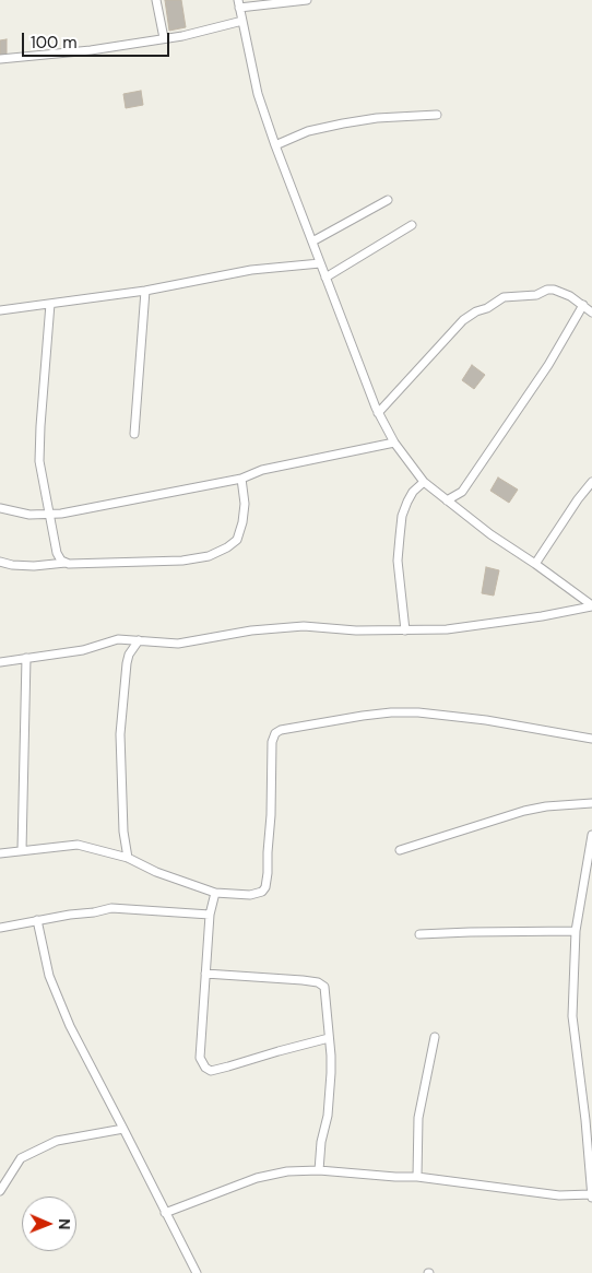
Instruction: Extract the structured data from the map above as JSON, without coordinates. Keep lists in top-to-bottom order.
{
  "scale_bar": "100 m",
  "north": "right"
}
